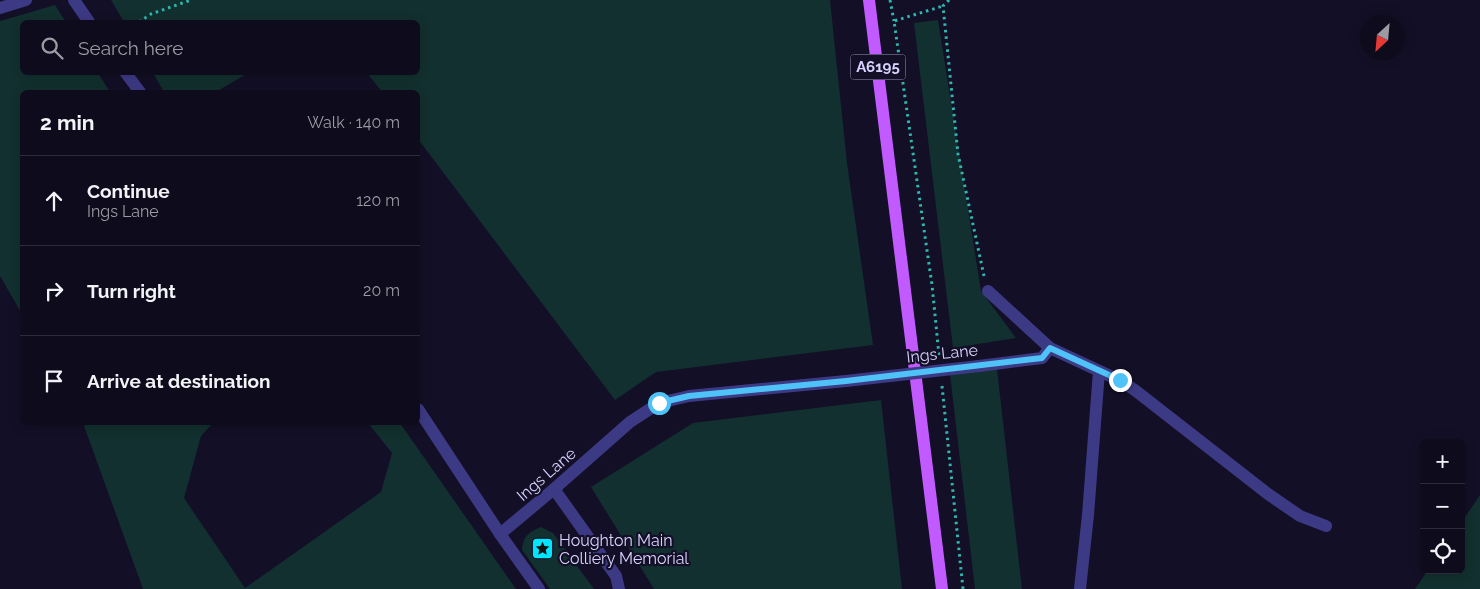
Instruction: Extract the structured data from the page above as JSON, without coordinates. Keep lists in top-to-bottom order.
{
  "streets": {
    "main road": ["A6195"],
    "street": ["Ings Lane"]
  },
  "places": {
    "place": ["Houghton Main Colliery Memorial"]
  },
  "north": "bottom left",
  "page": {
    "search": "Search here",
    "heading": ["2 min", "Walk · 140 m"],
    "list": [
      ["Continue", "Ings Lane", "120 m"],
      ["Turn right", "20 m"],
      "Arrive at destination"
    ],
    "map_buttons": ["+", "−"]
  }
}
